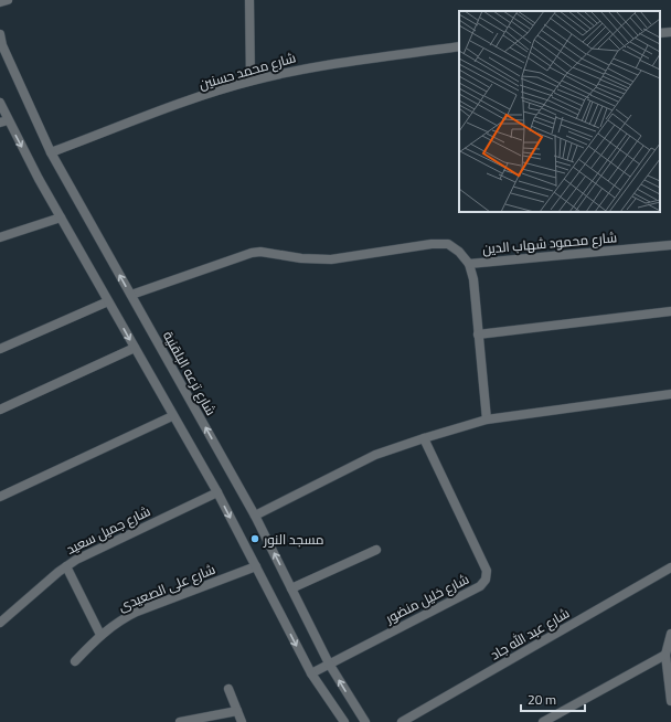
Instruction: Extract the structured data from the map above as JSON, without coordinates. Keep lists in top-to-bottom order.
{
  "streets": {
    "street": [
      "شارع محمد حسنين",
      "شارع محمود شهاب الدين",
      "شارع ترعه البلقنية",
      "شارع جميل سعيد",
      "شارع على الصعيدى",
      "شارع خليل منضور",
      "شارع عبد الله جاد"
    ]
  },
  "crossings": [
    ["شارع محمد حسنين", "شارع ترعه البلقنية"],
    ["شارع محمود شهاب الدين", "شارع ترعه البلقنية"],
    ["شارع ترعه البلقنية", "شارع خليل منضور"]
  ],
  "places": ["مسجد النور"],
  "scale_bar": "20 m"
}
